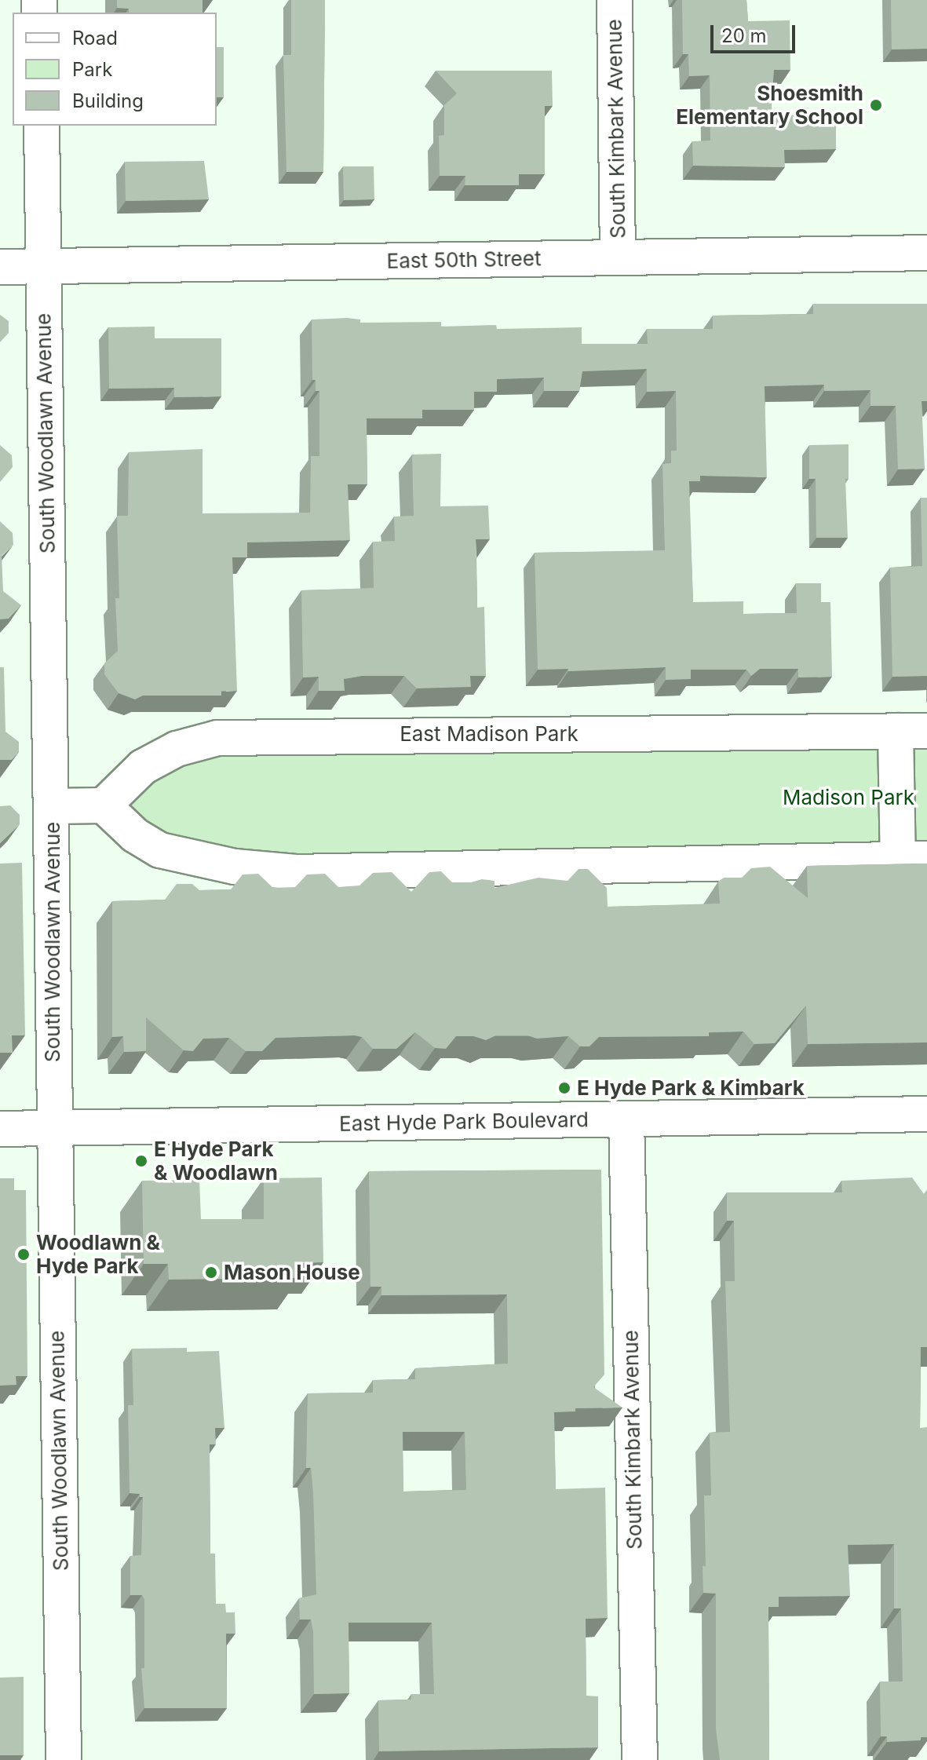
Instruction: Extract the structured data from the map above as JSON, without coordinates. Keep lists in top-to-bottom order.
{
  "streets": {
    "street": [
      "South Kimbark Avenue",
      "East 50th Street",
      "South Woodlawn Avenue",
      "East Madison Park",
      "East Hyde Park Boulevard"
    ]
  },
  "crossings": [
    ["South Kimbark Avenue", "East 50th Street"],
    ["South Kimbark Avenue", "East Hyde Park Boulevard"],
    ["East 50th Street", "South Woodlawn Avenue"],
    ["South Woodlawn Avenue", "East Hyde Park Boulevard"]
  ],
  "parks": ["Madison Park"],
  "places": [
    "Shoesmith Elementary School",
    "E Hyde Park & Kimbark",
    "E Hyde Park & Woodlawn",
    "Woodlawn & Hyde Park",
    "Mason House"
  ],
  "legend": ["Road", "Park", "Building"],
  "scale_bar": "20 m"
}
